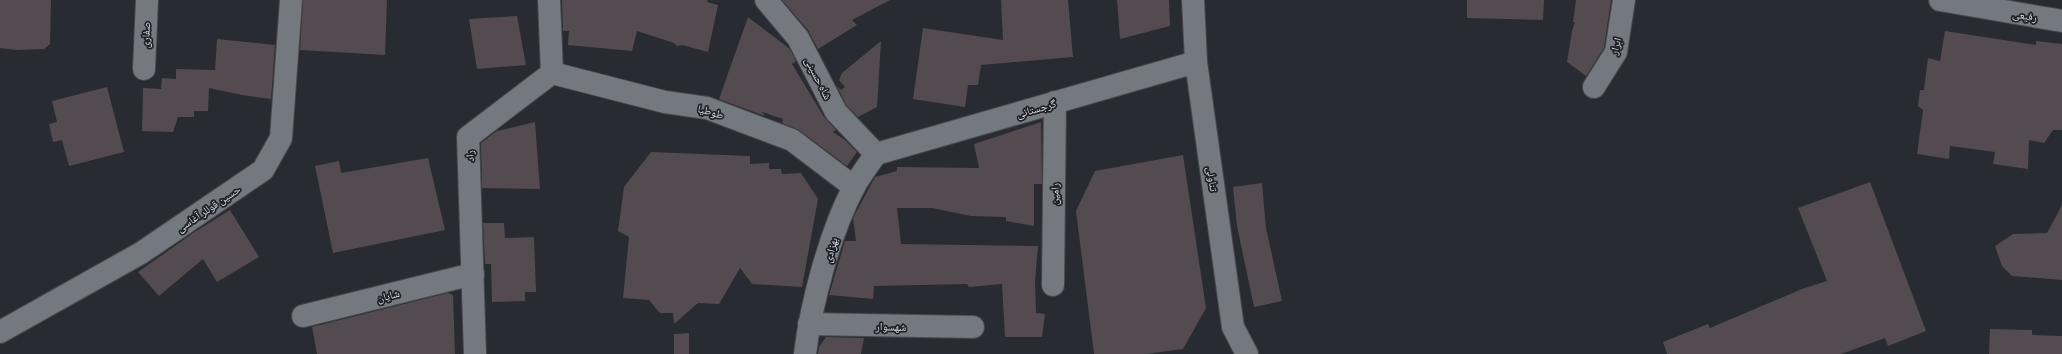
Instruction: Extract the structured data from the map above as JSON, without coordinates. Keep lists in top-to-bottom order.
{
  "streets": {
    "street": [
      "رفیعی",
      "صفاری",
      "ابرار",
      "شاه حسینی",
      "گرجستانی",
      "طوطیا",
      "راد",
      "تناولی",
      "رامین",
      "حسین قوللر آغاسی",
      "بهزادی",
      "شایان",
      "شهسوار"
    ]
  },
  "crossings": [
    ["شاه حسینی", "گرجستانی"],
    ["شاه حسینی", "بهزادی"],
    ["گرجستانی", "تناولی"],
    ["گرجستانی", "رامین"],
    ["گرجستانی", "بهزادی"],
    ["طوطیا", "راد"],
    ["طوطیا", "بهزادی"],
    ["راد", "شایان"],
    ["بهزادی", "شهسوار"]
  ]
}
